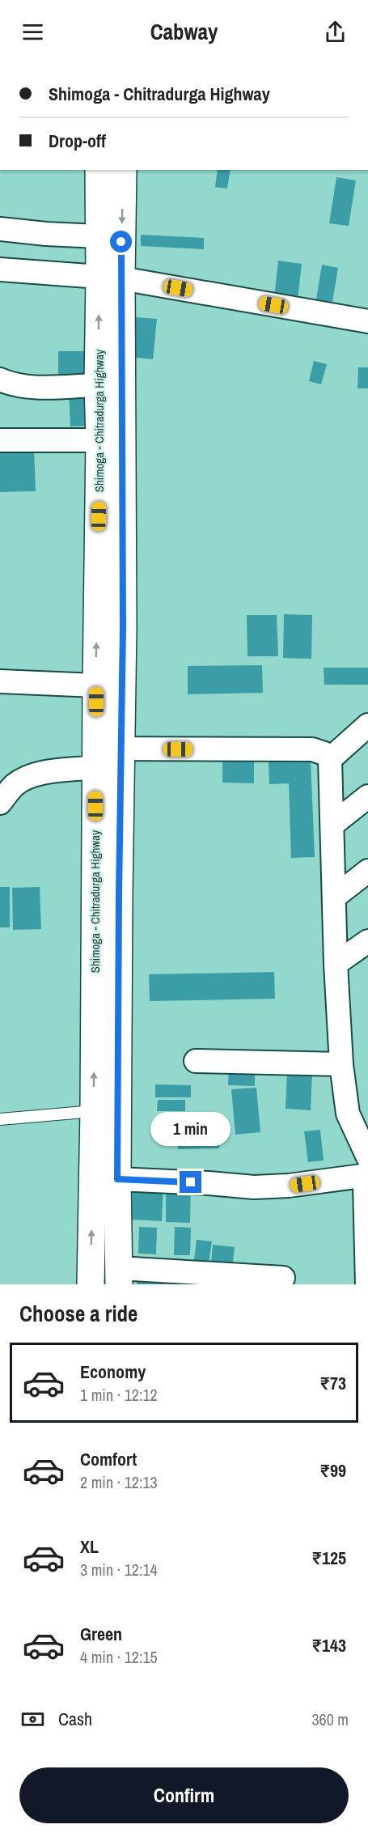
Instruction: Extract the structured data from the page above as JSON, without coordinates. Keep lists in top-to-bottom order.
{
  "streets": {
    "main road": ["Shimoga - Chitradurga Highway"]
  },
  "page": {
    "header": "Cabway",
    "banner": ["Shimoga - Chitradurga Highway", "Drop-off"],
    "bubble": "1 min",
    "heading": "Choose a ride",
    "list": [
      {
        "name": "Economy",
        "note": "1 min · 12:12",
        "value": "₹73"
      },
      {
        "name": "Comfort",
        "note": "2 min · 12:13",
        "value": "₹99"
      },
      {
        "name": "XL",
        "note": "3 min · 12:14",
        "value": "₹125"
      },
      {
        "name": "Green",
        "note": "4 min · 12:15",
        "value": "₹143"
      }
    ],
    "pay": ["Cash", "360 m"],
    "buttons": "Confirm"
  }
}
